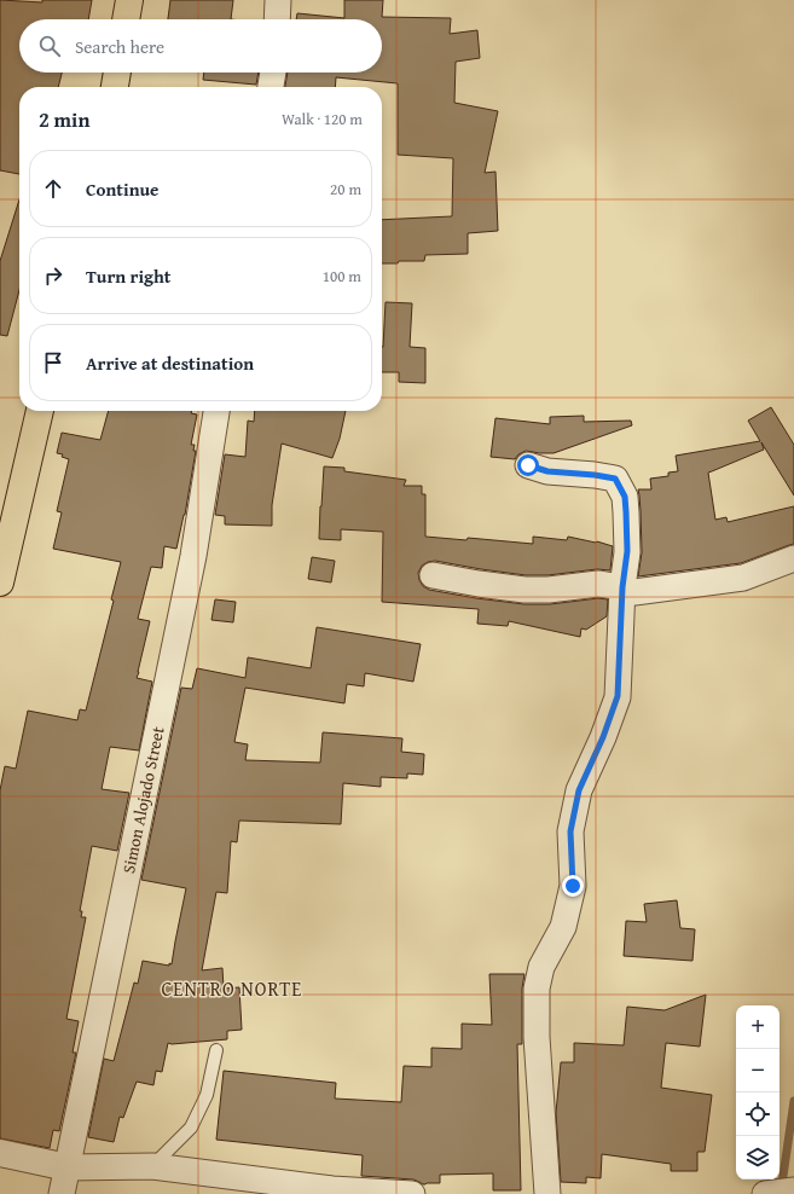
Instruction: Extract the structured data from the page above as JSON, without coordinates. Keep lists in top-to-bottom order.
{
  "streets": {
    "street": ["Simon Alojado Street"]
  },
  "districts": ["CENTRO NORTE"],
  "page": {
    "search": "Search here",
    "heading": ["2 min", "Walk · 120 m"],
    "list": [
      ["Continue", "20 m"],
      ["Turn right", "100 m"],
      "Arrive at destination"
    ],
    "map_buttons": ["+", "−"]
  }
}
